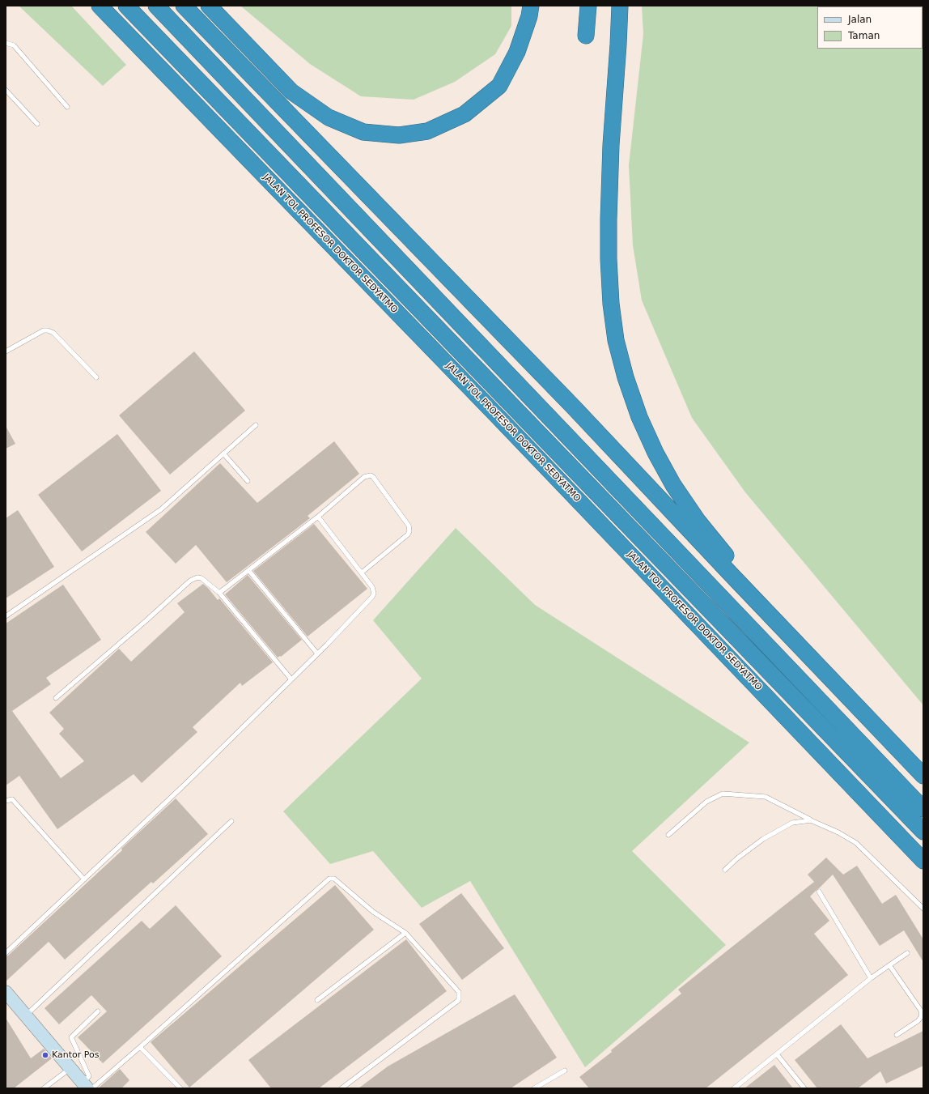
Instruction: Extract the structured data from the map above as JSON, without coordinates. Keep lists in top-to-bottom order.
{
  "streets": {
    "highway": ["JALAN TOL PROFESOR DOKTOR SEDYATMO"]
  },
  "places": ["Kantor Pos"],
  "legend": ["Jalan", "Taman"]
}
